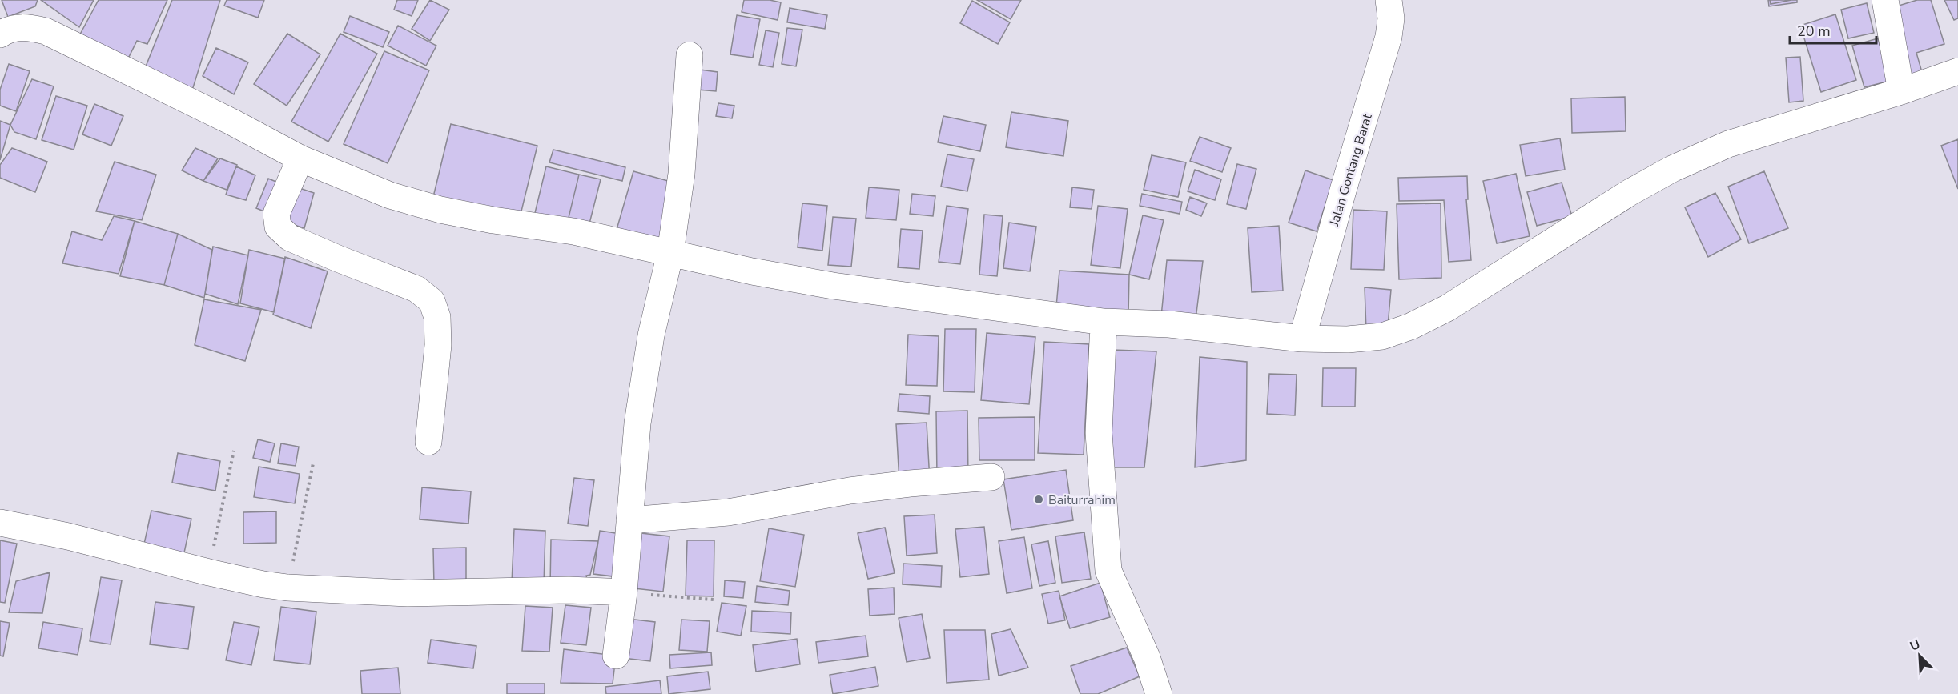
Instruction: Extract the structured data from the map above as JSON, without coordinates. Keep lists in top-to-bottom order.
{
  "streets": {
    "street": ["Jalan Gontang Barat"]
  },
  "places": ["Baiturrahim"],
  "scale_bar": "20 m",
  "north": "top left"
}
